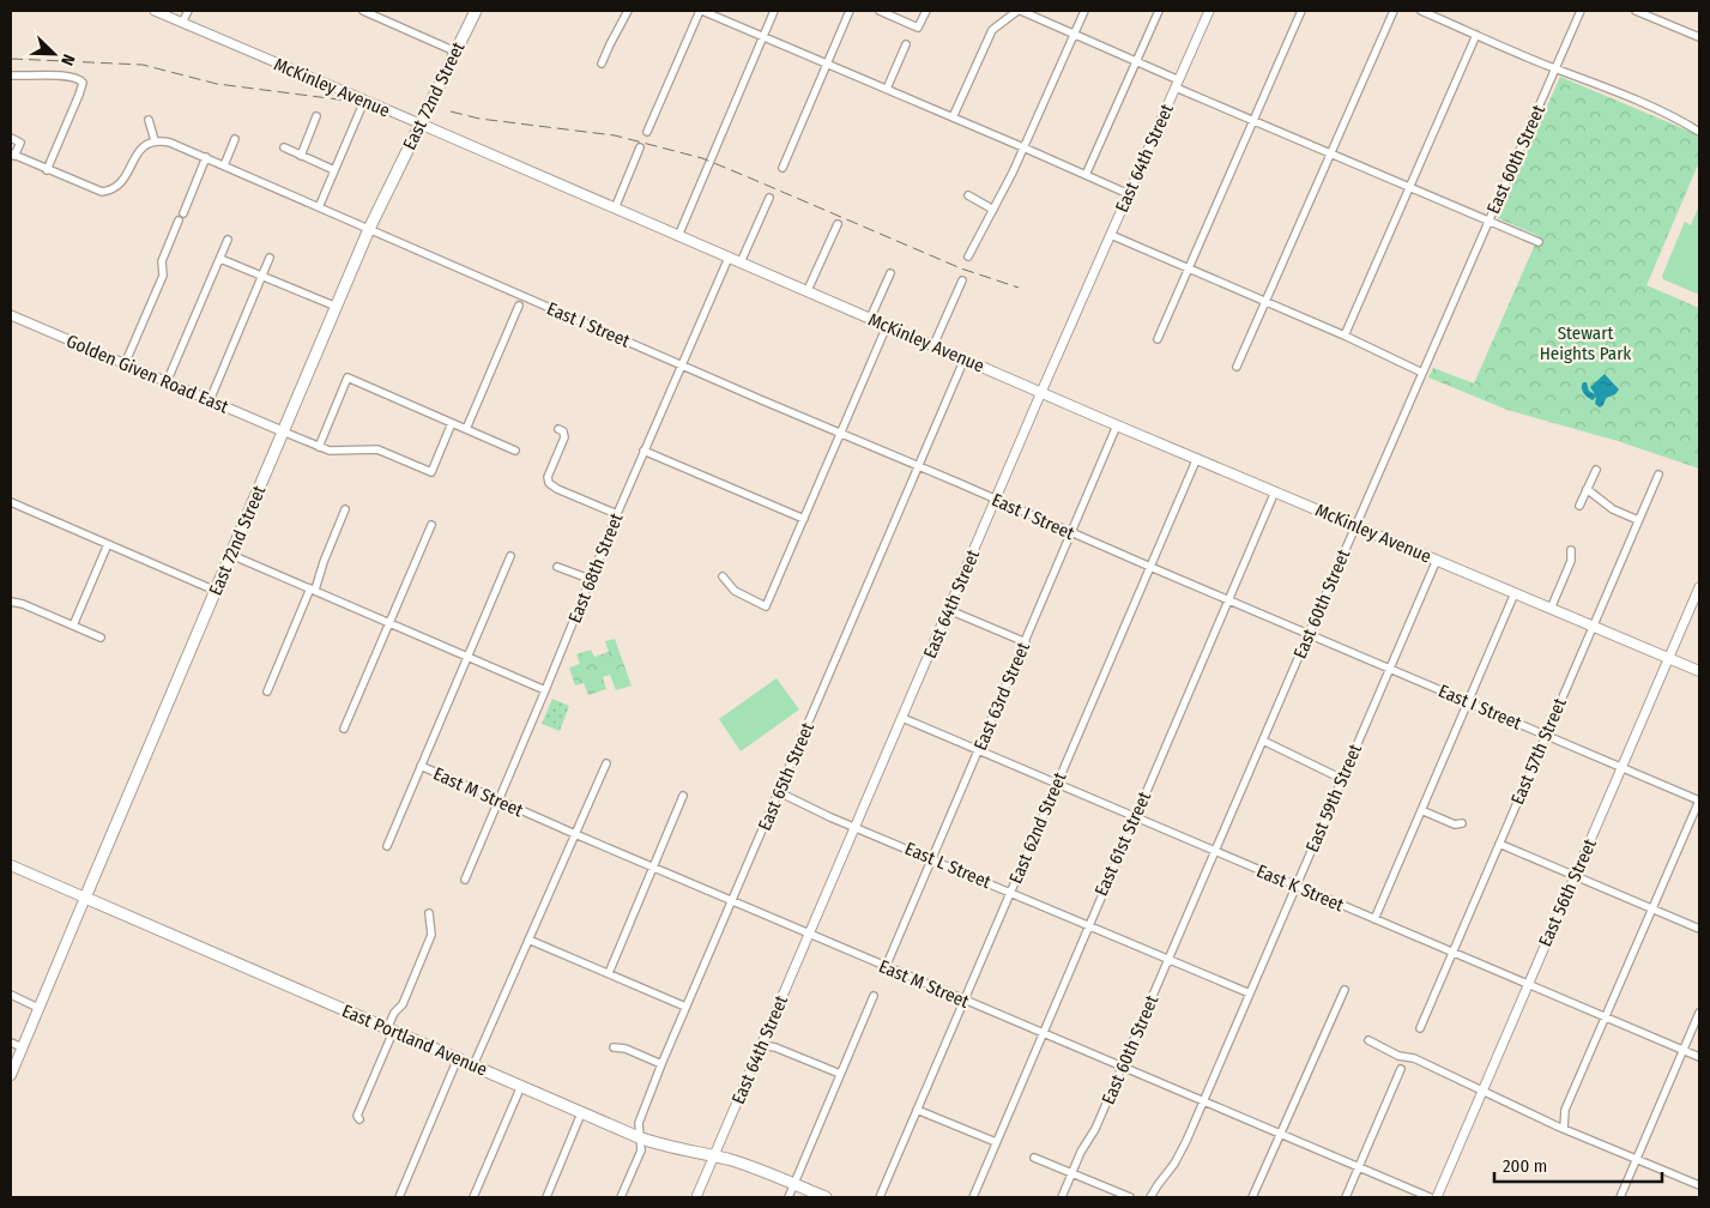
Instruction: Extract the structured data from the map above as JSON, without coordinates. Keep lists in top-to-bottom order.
{
  "streets": {
    "main road": ["McKinley Avenue", "East 72nd Street", "East Portland Avenue"],
    "street": [
      "East 64th Street",
      "East 60th Street",
      "East I Street",
      "Golden Given Road East",
      "East 68th Street",
      "East 63rd Street",
      "East 57th Street",
      "East 65th Street",
      "East M Street",
      "East 59th Street",
      "East 62nd Street",
      "East 61st Street",
      "East L Street",
      "East K Street",
      "East 56th Street"
    ]
  },
  "crossings": [
    ["McKinley Avenue", "East 72nd Street"],
    ["McKinley Avenue", "East 64th Street"],
    ["McKinley Avenue", "East 60th Street"],
    ["McKinley Avenue", "East 68th Street"],
    ["McKinley Avenue", "East 63rd Street"],
    ["McKinley Avenue", "East 57th Street"],
    ["McKinley Avenue", "East 65th Street"],
    ["McKinley Avenue", "East 59th Street"],
    ["McKinley Avenue", "East 62nd Street"],
    ["McKinley Avenue", "East 61st Street"],
    ["McKinley Avenue", "East 56th Street"],
    ["East 72nd Street", "East I Street"],
    ["East 72nd Street", "Golden Given Road East"],
    ["East 72nd Street", "East Portland Avenue"],
    ["East 64th Street", "East I Street"],
    ["East 64th Street", "East M Street"],
    ["East 64th Street", "East L Street"],
    ["East 64th Street", "East K Street"],
    ["East 64th Street", "East Portland Avenue"],
    ["East 60th Street", "East I Street"],
    ["East 60th Street", "East M Street"],
    ["East 60th Street", "East L Street"],
    ["East 60th Street", "East K Street"],
    ["East I Street", "East 68th Street"],
    ["East I Street", "East 63rd Street"],
    ["East I Street", "East 57th Street"],
    ["East I Street", "East 65th Street"],
    ["East I Street", "East 59th Street"],
    ["East I Street", "East 62nd Street"],
    ["East I Street", "East 61st Street"],
    ["East I Street", "East 56th Street"],
    ["East 68th Street", "East M Street"],
    ["East 63rd Street", "East M Street"],
    ["East 63rd Street", "East L Street"],
    ["East 63rd Street", "East K Street"],
    ["East 57th Street", "East K Street"],
    ["East 65th Street", "East M Street"],
    ["East 65th Street", "East L Street"],
    ["East 65th Street", "East Portland Avenue"],
    ["East M Street", "East 59th Street"],
    ["East M Street", "East 62nd Street"],
    ["East M Street", "East 61st Street"],
    ["East 59th Street", "East L Street"],
    ["East 59th Street", "East K Street"],
    ["East 62nd Street", "East L Street"],
    ["East 62nd Street", "East K Street"],
    ["East 61st Street", "East L Street"],
    ["East 61st Street", "East K Street"],
    ["East K Street", "East 56th Street"]
  ],
  "parks": ["Stewart Heights Park"],
  "scale_bar": "200 m",
  "north": "bottom right"
}
